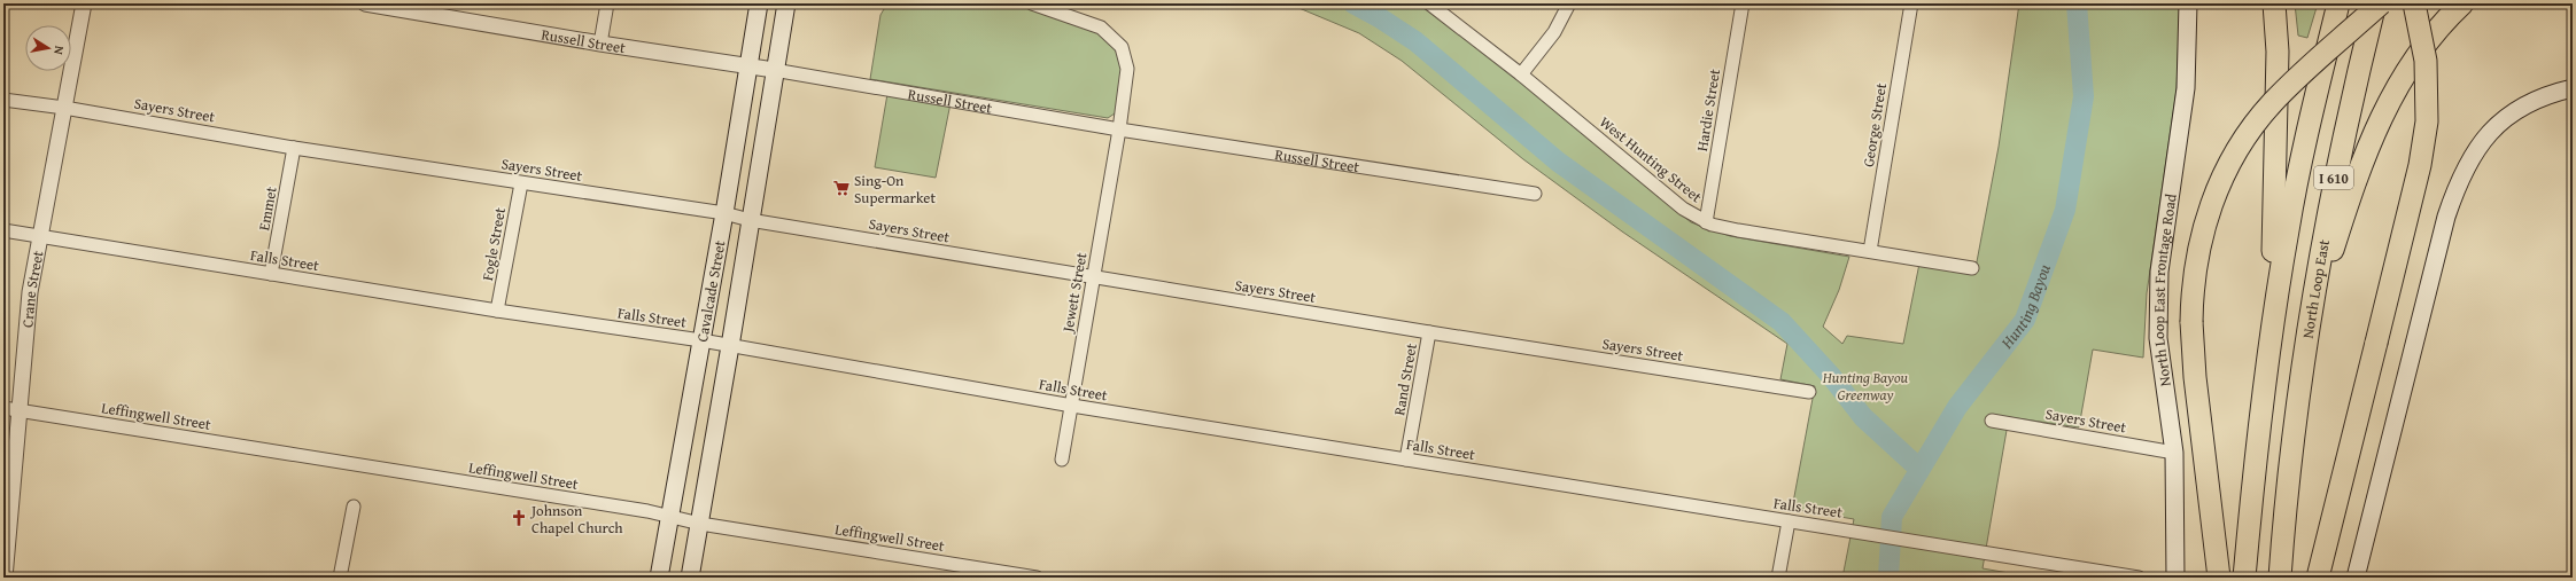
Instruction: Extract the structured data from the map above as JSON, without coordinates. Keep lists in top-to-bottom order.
{
  "streets": {
    "highway": ["I 610", "North Loop East"],
    "main road": ["North Loop East Frontage Road", "Cavalcade Street"],
    "street": [
      "Russell Street",
      "Sayers Street",
      "Hardie Street",
      "George Street",
      "West Hunting Street",
      "Emmet",
      "Fogle Street",
      "Falls Street",
      "Crane Street",
      "Jewett Street",
      "Rand Street",
      "Leffingwell Street"
    ]
  },
  "crossings": [
    ["Russell Street", "Cavalcade Street"],
    ["Russell Street", "Jewett Street"],
    ["Sayers Street", "Emmet"],
    ["Sayers Street", "Fogle Street"],
    ["Sayers Street", "Crane Street"],
    ["Sayers Street", "North Loop East Frontage Road"],
    ["Sayers Street", "Cavalcade Street"],
    ["Sayers Street", "Jewett Street"],
    ["Sayers Street", "Rand Street"],
    ["Hardie Street", "West Hunting Street"],
    ["George Street", "West Hunting Street"],
    ["Emmet", "Falls Street"],
    ["Fogle Street", "Falls Street"],
    ["Falls Street", "Crane Street"],
    ["Falls Street", "Cavalcade Street"],
    ["Falls Street", "Jewett Street"],
    ["Falls Street", "Rand Street"],
    ["Crane Street", "Leffingwell Street"],
    ["Cavalcade Street", "Leffingwell Street"]
  ],
  "water": ["Hunting Bayou"],
  "parks": ["Hunting Bayou Greenway"],
  "places": {
    "supermarket": ["Sing-On Supermarket"],
    "church": ["Johnson Chapel Church"]
  },
  "north": "right"
}
